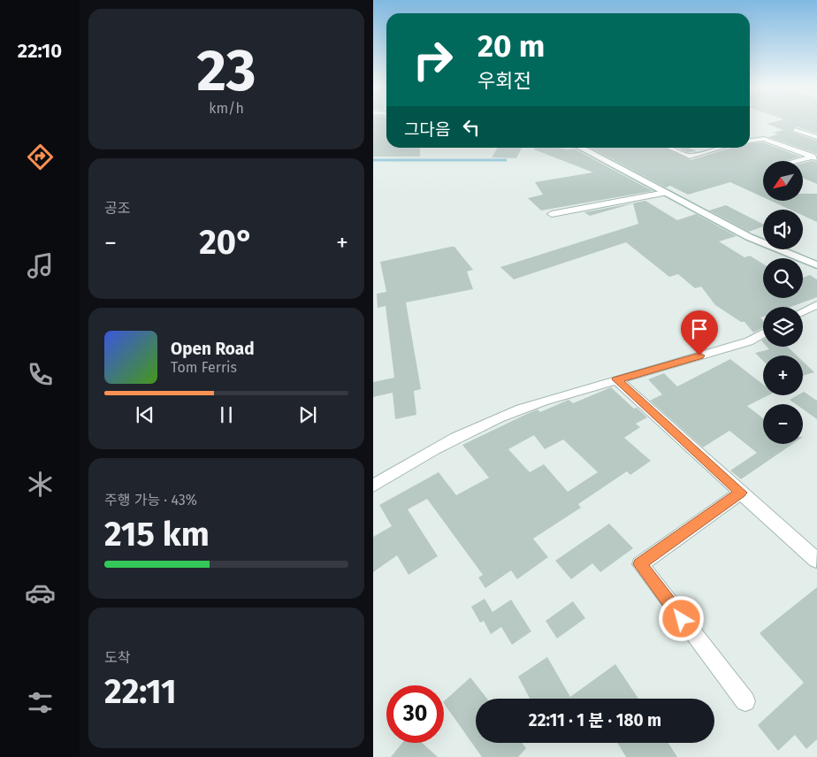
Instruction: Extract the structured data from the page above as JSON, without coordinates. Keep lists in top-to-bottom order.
{
  "north": "bottom left",
  "page": {
    "tabs": "22:10",
    "tile": [
      ["23", "km/h"],
      "공조",
      ["주행 가능 · 43%", "215 km"],
      ["도착", "22:11"]
    ],
    "turn": ["20 m", "우회전"],
    "then": "그다음",
    "map_buttons": ["+", "−"],
    "heat": ["−", "20°", "+"],
    "song": ["Open Road", "Tom Ferris"],
    "limit": "30",
    "trip": "22:11 · 1 분 · 180 m"
  }
}
